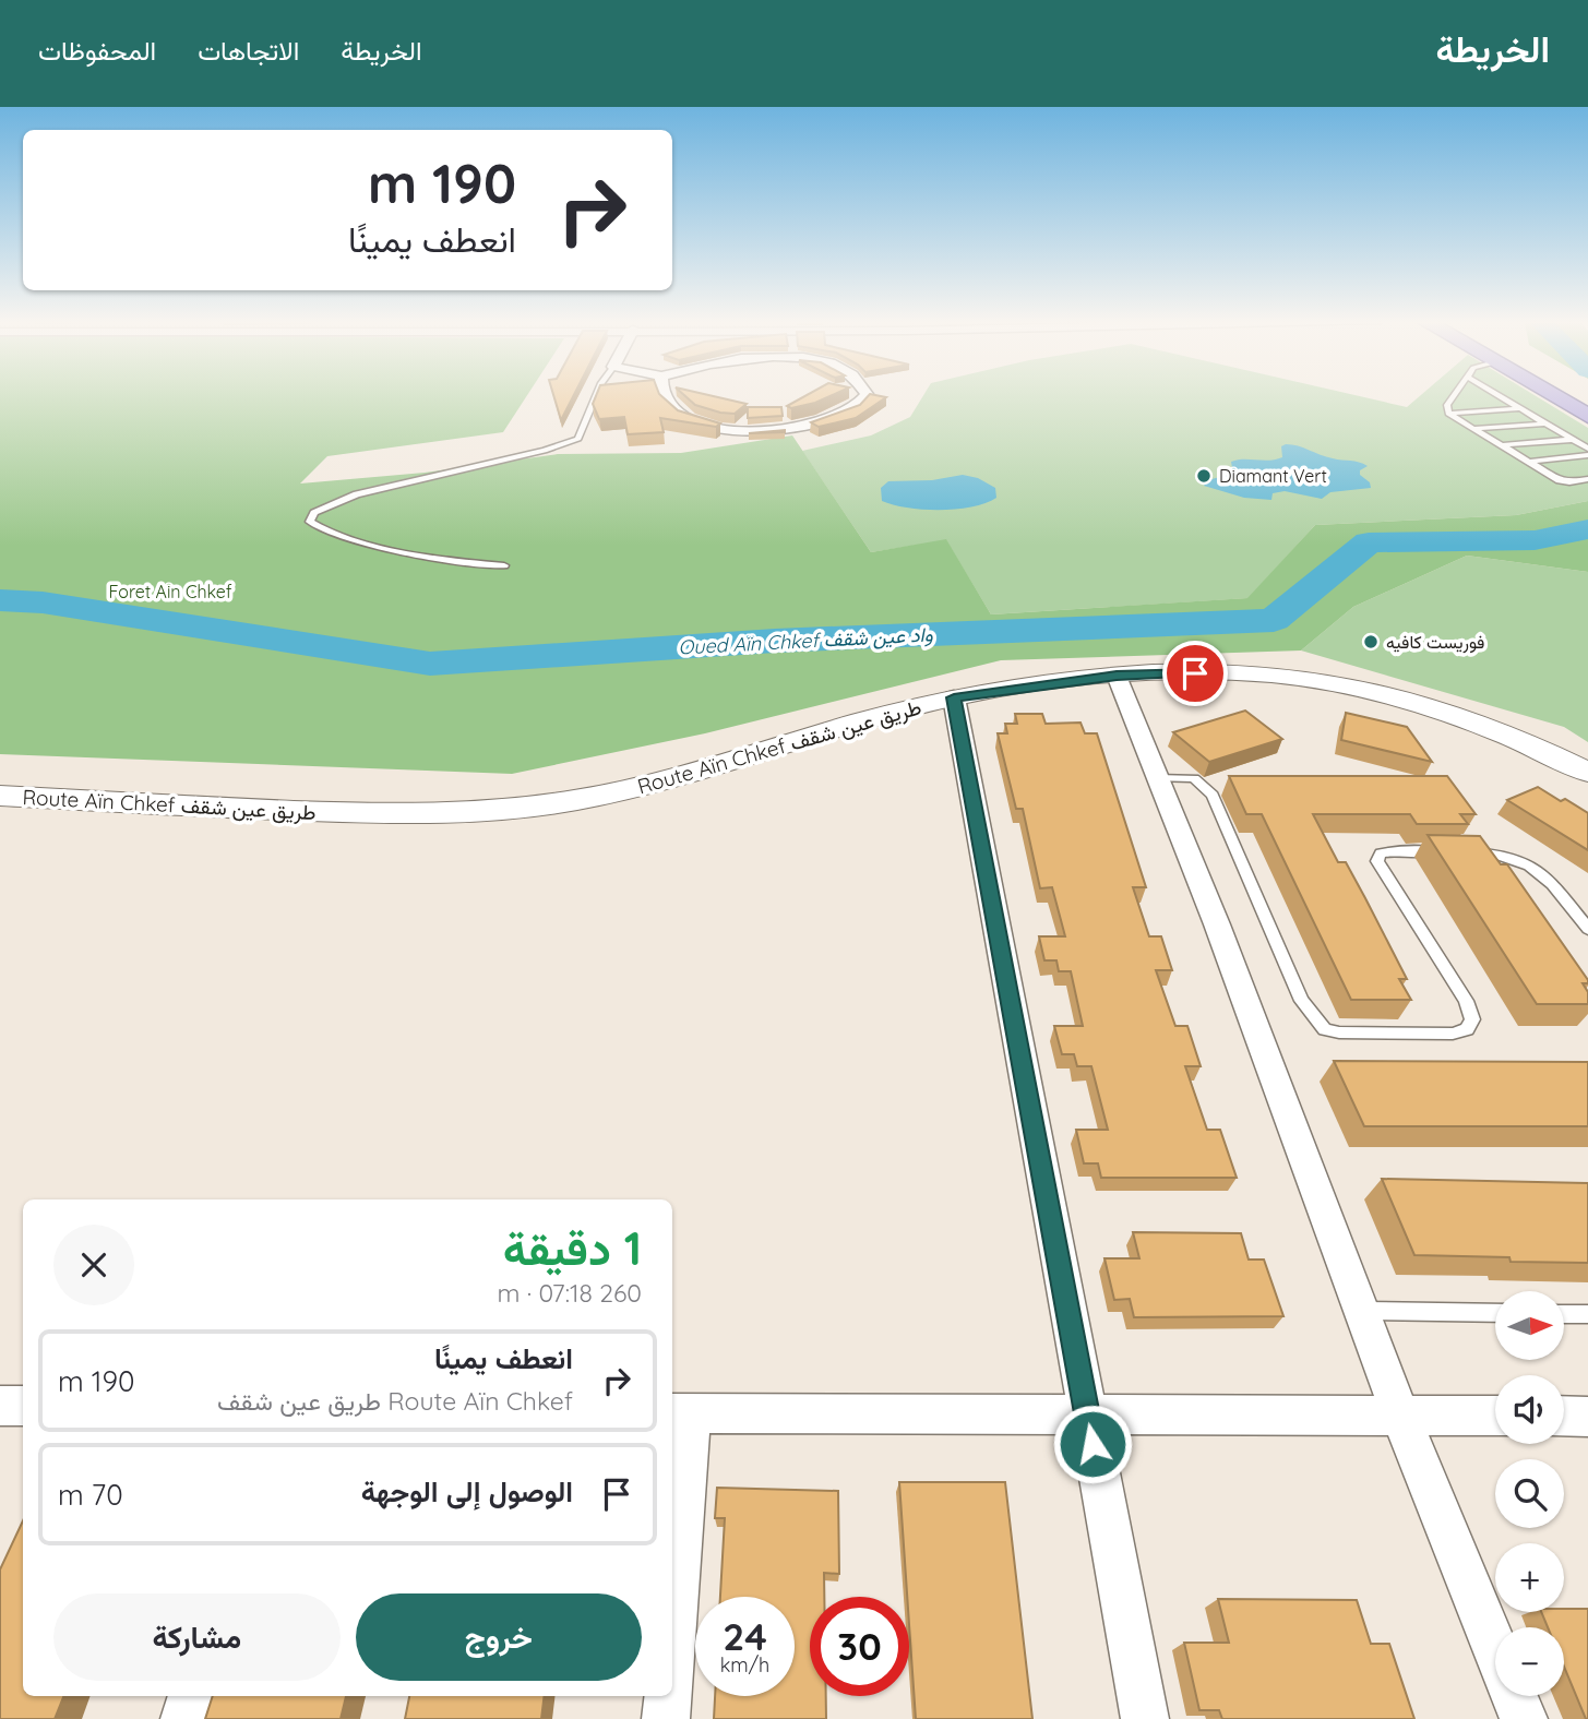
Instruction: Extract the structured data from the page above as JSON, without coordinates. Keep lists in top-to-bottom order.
{
  "streets": {
    "street": ["Route Aïn Chkef طريق عين شقف"]
  },
  "water": ["Oued Aïn Chkef واد عين شقف"],
  "parks": ["Foret Ain Chkef"],
  "places": ["Diamant Vert", "فوريست كافيه"],
  "north": "right",
  "page": {
    "header": "الخريطة",
    "nav": ["الخريطة", "الاتجاهات", "المحفوظات"],
    "turn": ["190 m", "انعطف يمينًا"],
    "heading": ["1 دقيقة", "260 m · 07:18"],
    "map_buttons": ["+", "−"],
    "list": [
      {
        "name": "انعطف يمينًا",
        "note": "Route Aïn Chkef طريق عين شقف",
        "value": "190 m"
      },
      {
        "name": "الوصول إلى الوجهة",
        "value": "70 m"
      }
    ],
    "buttons": ["خروج", "مشاركة"],
    "speed": "24 km/h",
    "limit": "30"
  }
}
